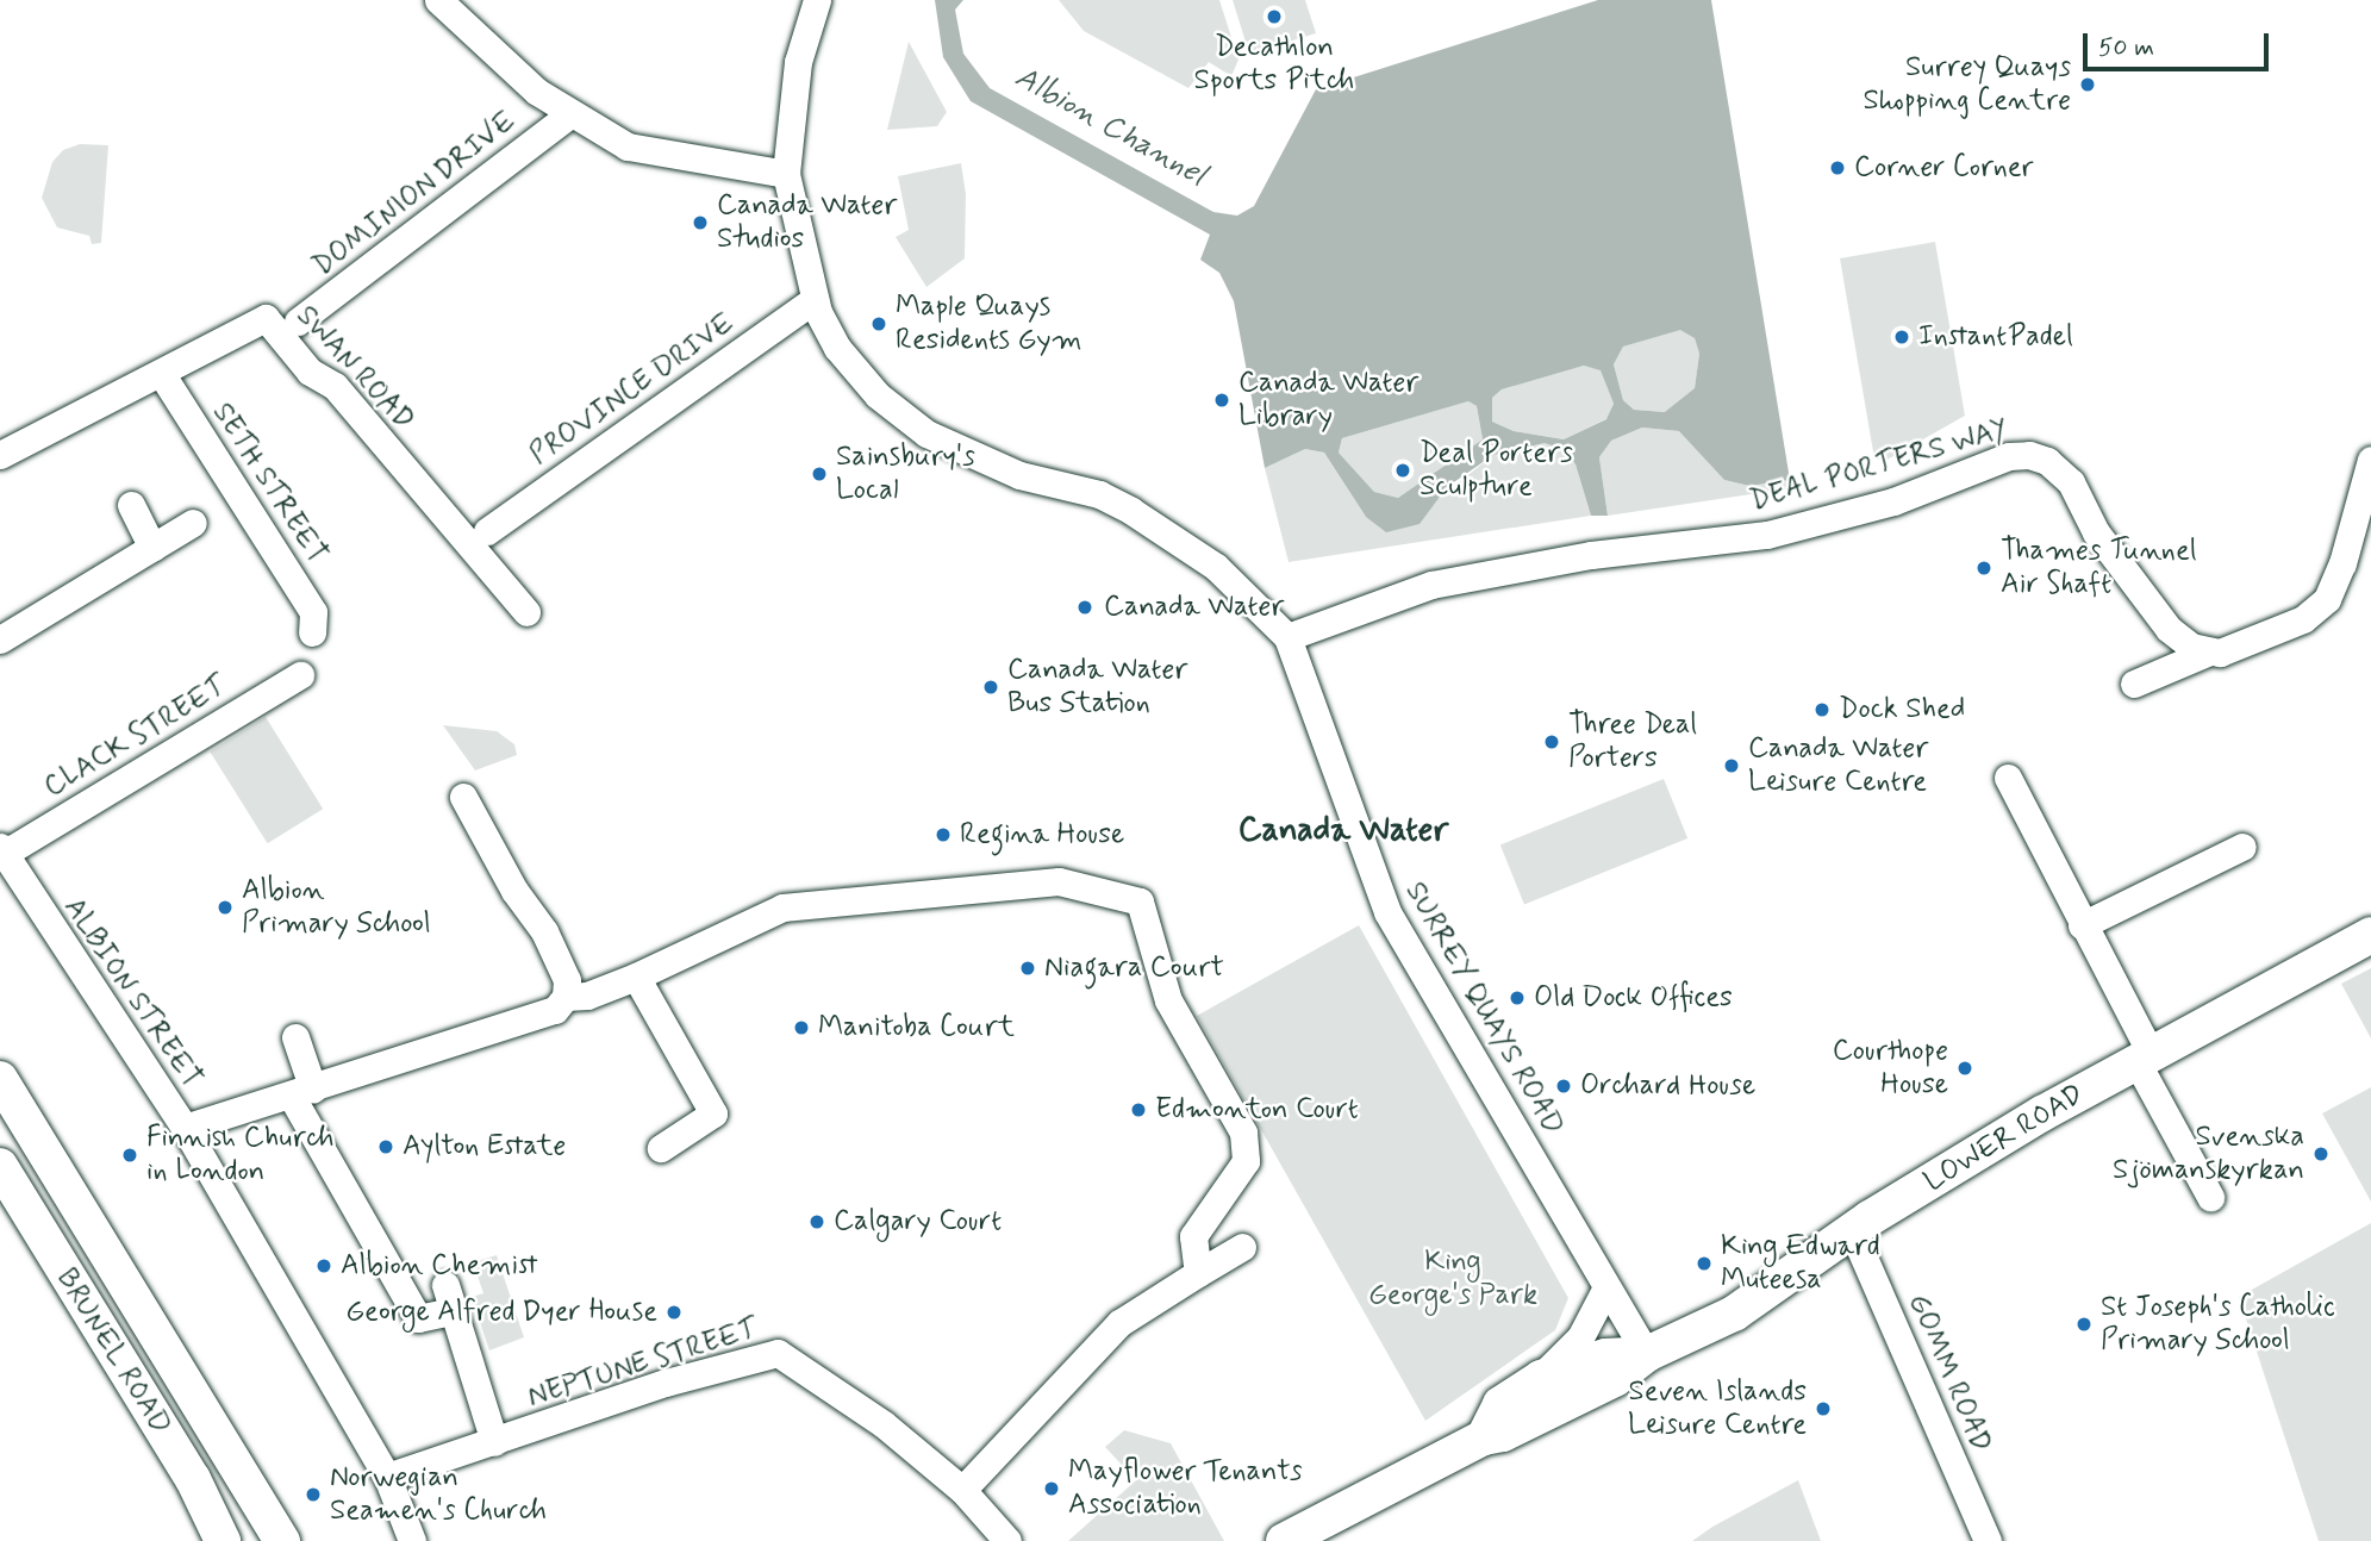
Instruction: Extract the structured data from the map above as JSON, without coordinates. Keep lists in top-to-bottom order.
{
  "streets": {
    "main road": ["LOWER ROAD", "BRUNEL ROAD"],
    "street": [
      "DOMINION DRIVE",
      "SWAN ROAD",
      "PROVINCE DRIVE",
      "DEAL PORTERS WAY",
      "SETH STREET",
      "CLACK STREET",
      "ALBION STREET",
      "SURREY QUAYS ROAD",
      "NEPTUNE STREET",
      "GOMM ROAD"
    ]
  },
  "crossings": [
    ["SWAN ROAD", "SETH STREET"],
    ["PROVINCE DRIVE", "SURREY QUAYS ROAD"],
    ["DEAL PORTERS WAY", "SURREY QUAYS ROAD"],
    ["CLACK STREET", "ALBION STREET"],
    ["ALBION STREET", "NEPTUNE STREET"],
    ["SURREY QUAYS ROAD", "LOWER ROAD"],
    ["LOWER ROAD", "GOMM ROAD"]
  ],
  "districts": ["Canada Water"],
  "water": ["Albion Channel"],
  "parks": ["King George's Park"],
  "places": [
    "Decathlon Sports Pitch",
    "Surrey Quays Shopping Centre",
    "Corner Corner",
    "Canada Water Studios",
    "Maple Quays Residents Gym",
    "InstantPadel",
    "Canada Water Library",
    "Deal Porters Sculpture",
    "Sainsbury's Local",
    "Thames Tunnel Air Shaft",
    "Canada Water",
    "Canada Water Bus Station",
    "Dock Shed",
    "Three Deal Porters",
    "Canada Water Leisure Centre",
    "Regina House",
    "Albion Primary School",
    "Niagara Court",
    "Old Dock Offices",
    "Manitoba Court",
    "Courthope House",
    "Orchard House",
    "Edmonton Court",
    "Aylton Estate",
    "Svenska Sjömanskyrkan",
    "Finnish Church in London",
    "Calgary Court",
    "King Edward Muteesa",
    "Albion Chemist",
    "George Alfred Dyer House",
    "St Joseph's Catholic Primary School",
    "Seven Islands Leisure Centre",
    "Mayflower Tenants Association",
    "Norwegian Seamen's Church"
  ],
  "scale_bar": "50 m"
}
